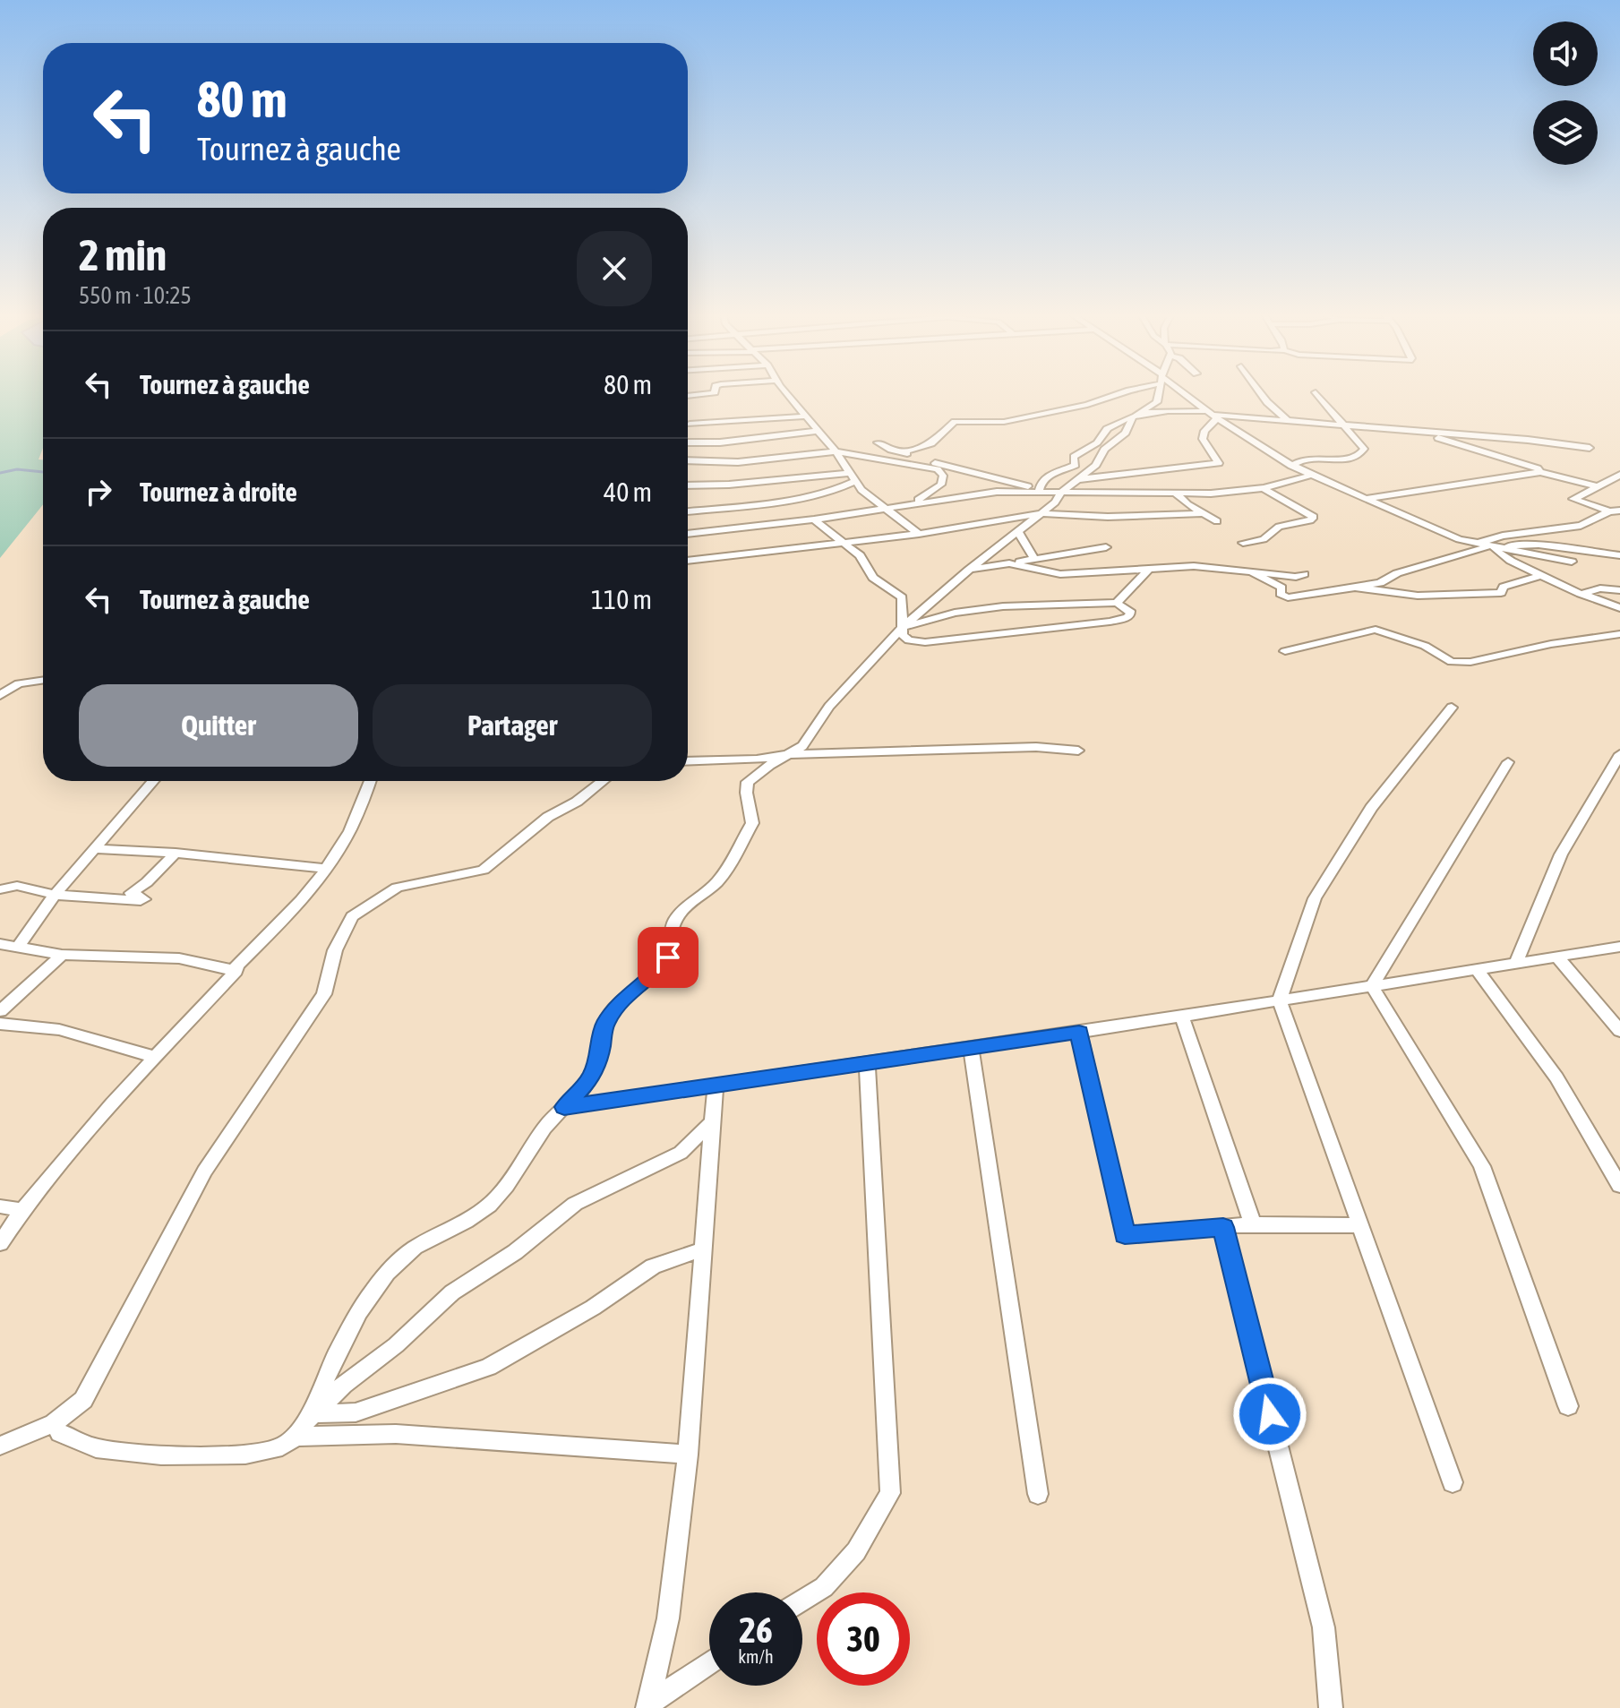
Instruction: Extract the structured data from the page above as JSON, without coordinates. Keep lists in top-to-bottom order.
{
  "page": {
    "turn": ["80 m", "Tournez à gauche"],
    "heading": ["2 min", "550 m · 10:25"],
    "list": [
      {
        "name": "Tournez à gauche",
        "value": "80 m"
      },
      {
        "name": "Tournez à droite",
        "value": "40 m"
      },
      {
        "name": "Tournez à gauche",
        "value": "110 m"
      }
    ],
    "buttons": ["Quitter", "Partager"],
    "speed": "26 km/h",
    "limit": "30"
  }
}
